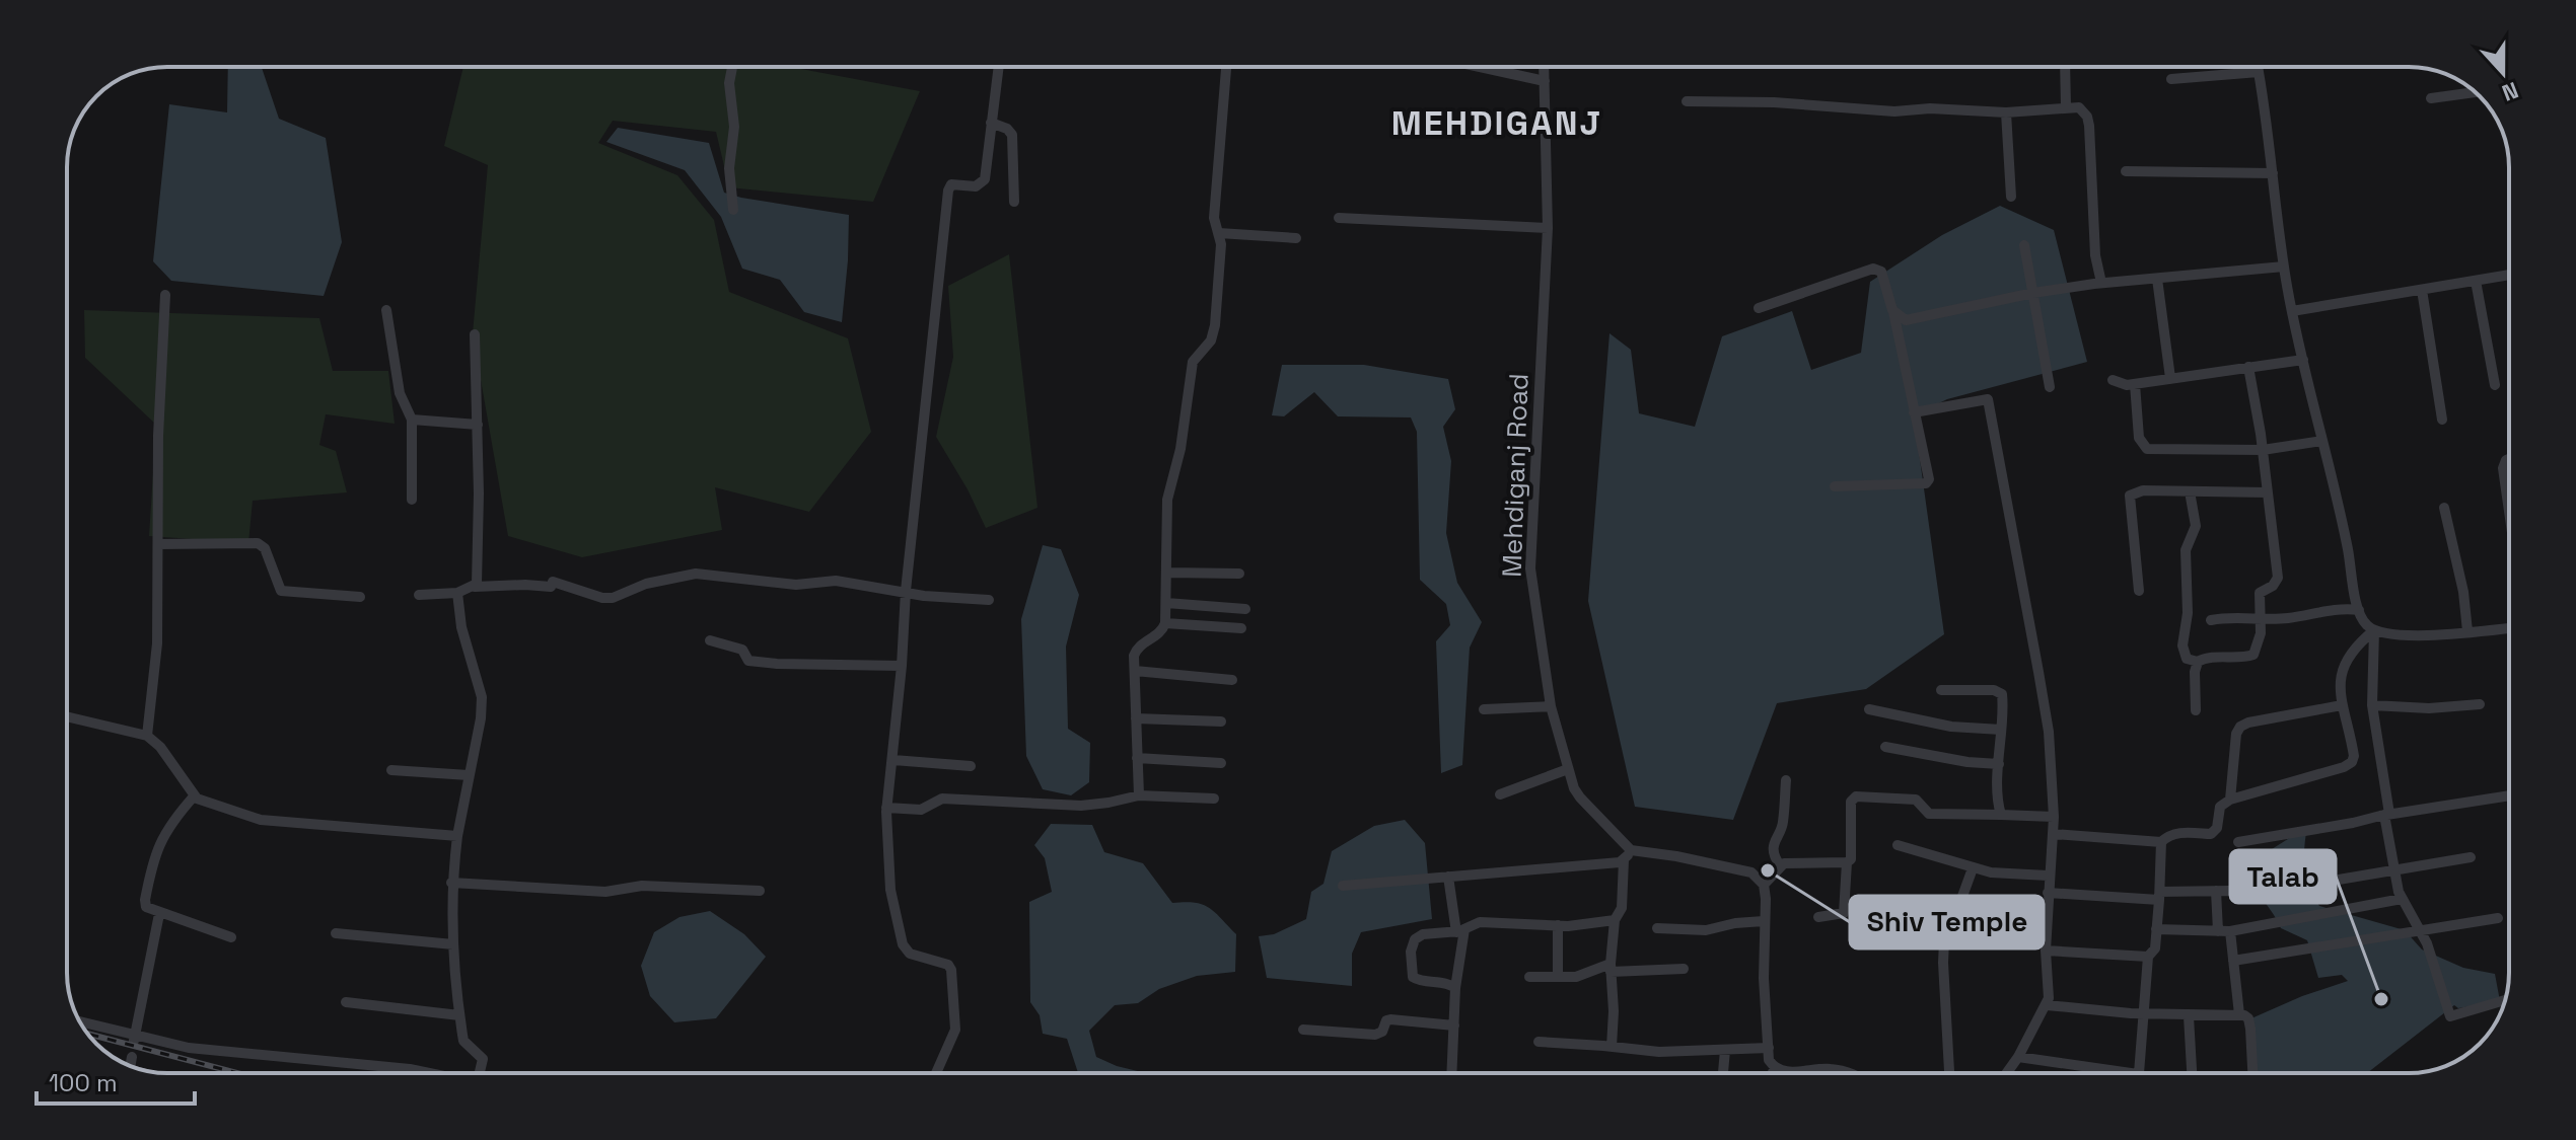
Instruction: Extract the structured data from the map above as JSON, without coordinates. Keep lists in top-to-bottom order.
{
  "streets": {
    "street": ["Mehdiganj Road"]
  },
  "districts": ["MEHDIGANJ"],
  "places": ["Shiv Temple", "Talab"],
  "scale_bar": "100 m",
  "north": "bottom"
}
